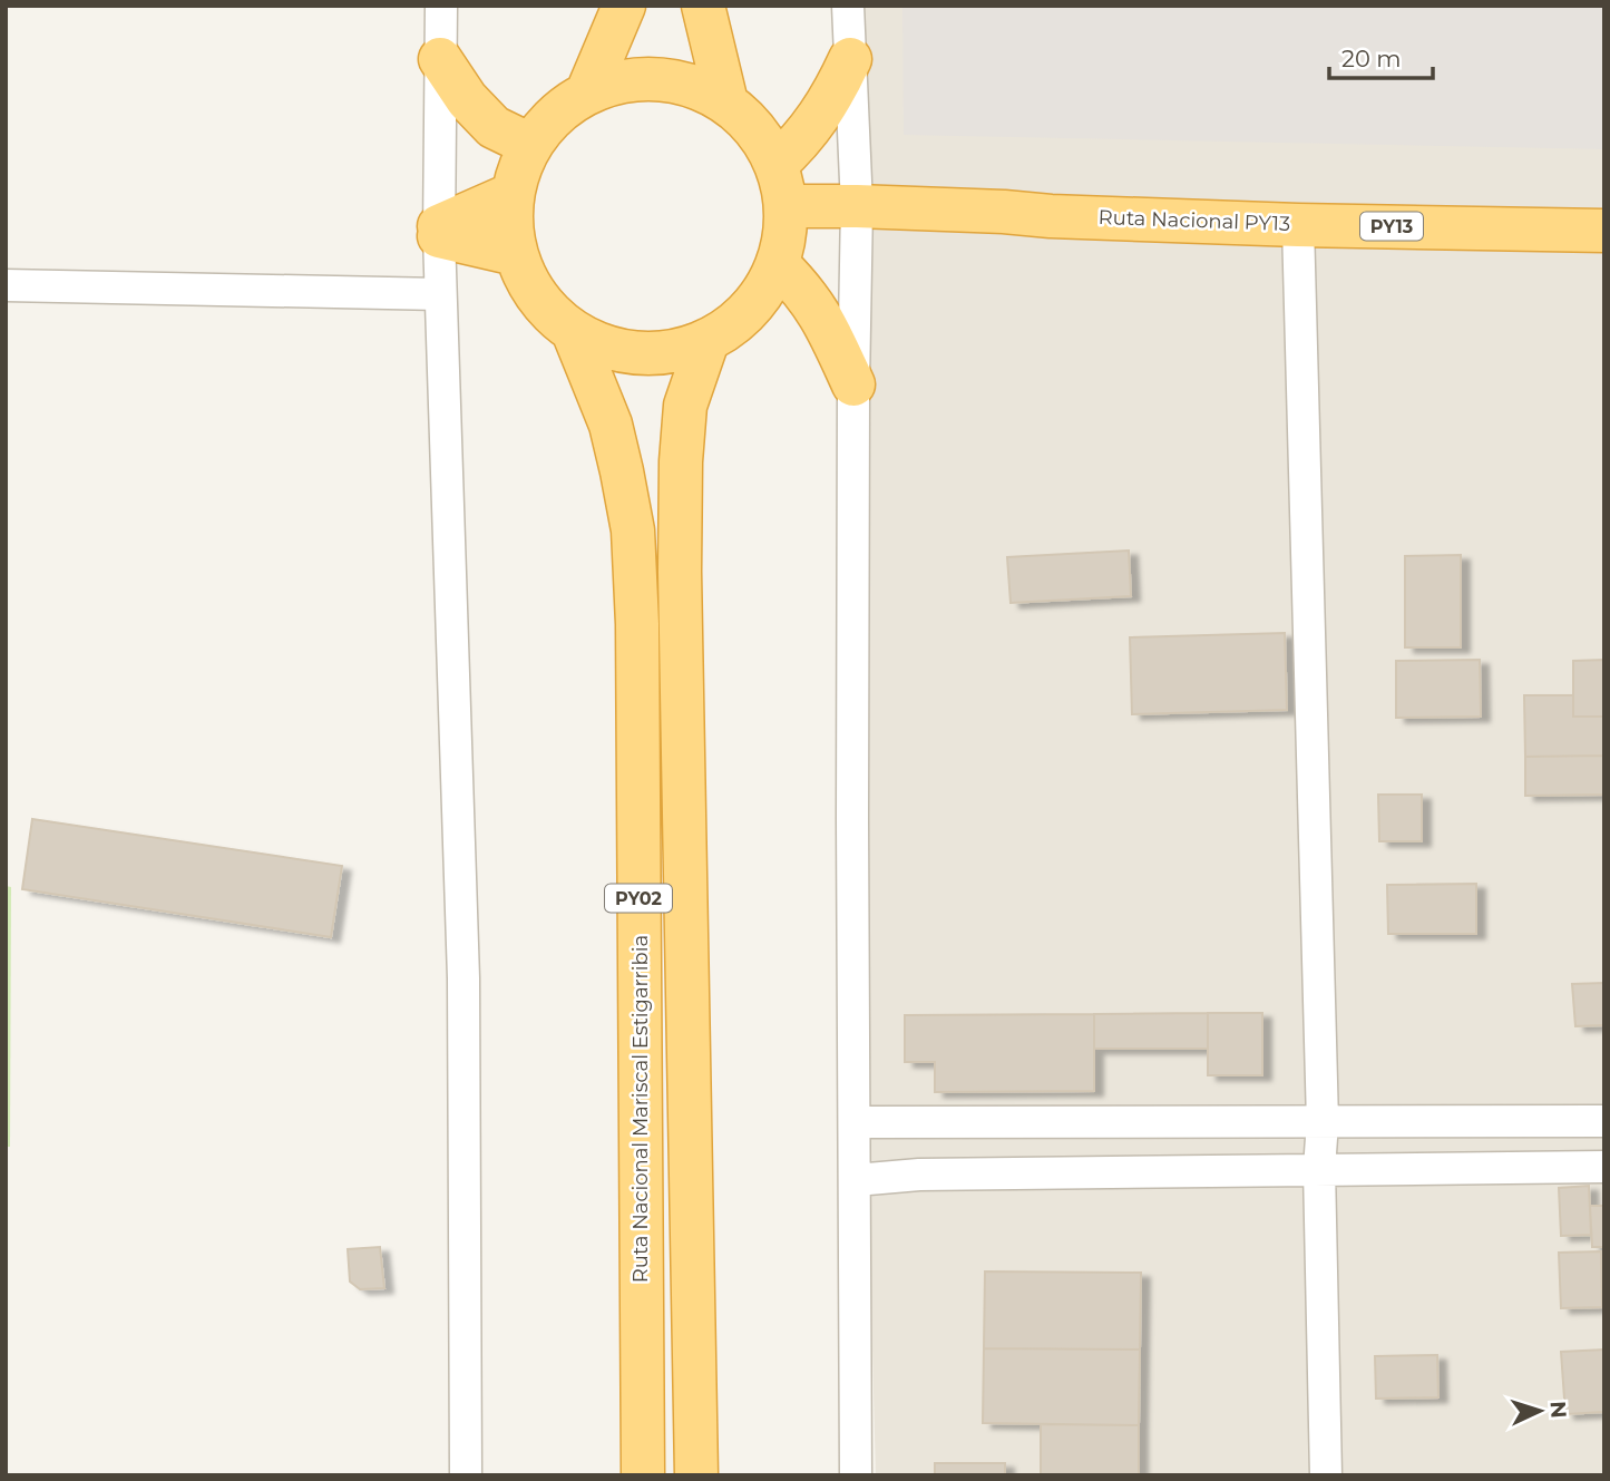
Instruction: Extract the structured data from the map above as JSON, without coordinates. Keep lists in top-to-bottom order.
{
  "streets": {
    "highway": [
      "Ruta Nacional PY13",
      "PY13",
      "PY02",
      "Ruta Nacional Mariscal Estigarribia"
    ]
  },
  "crossings": [
    ["Ruta Nacional PY13", "PY02"],
    ["Ruta Nacional PY13", "Ruta Nacional Mariscal Estigarribia"],
    ["PY02", "Ruta Nacional Mariscal Estigarribia"]
  ],
  "scale_bar": "20 m",
  "north": "right"
}
